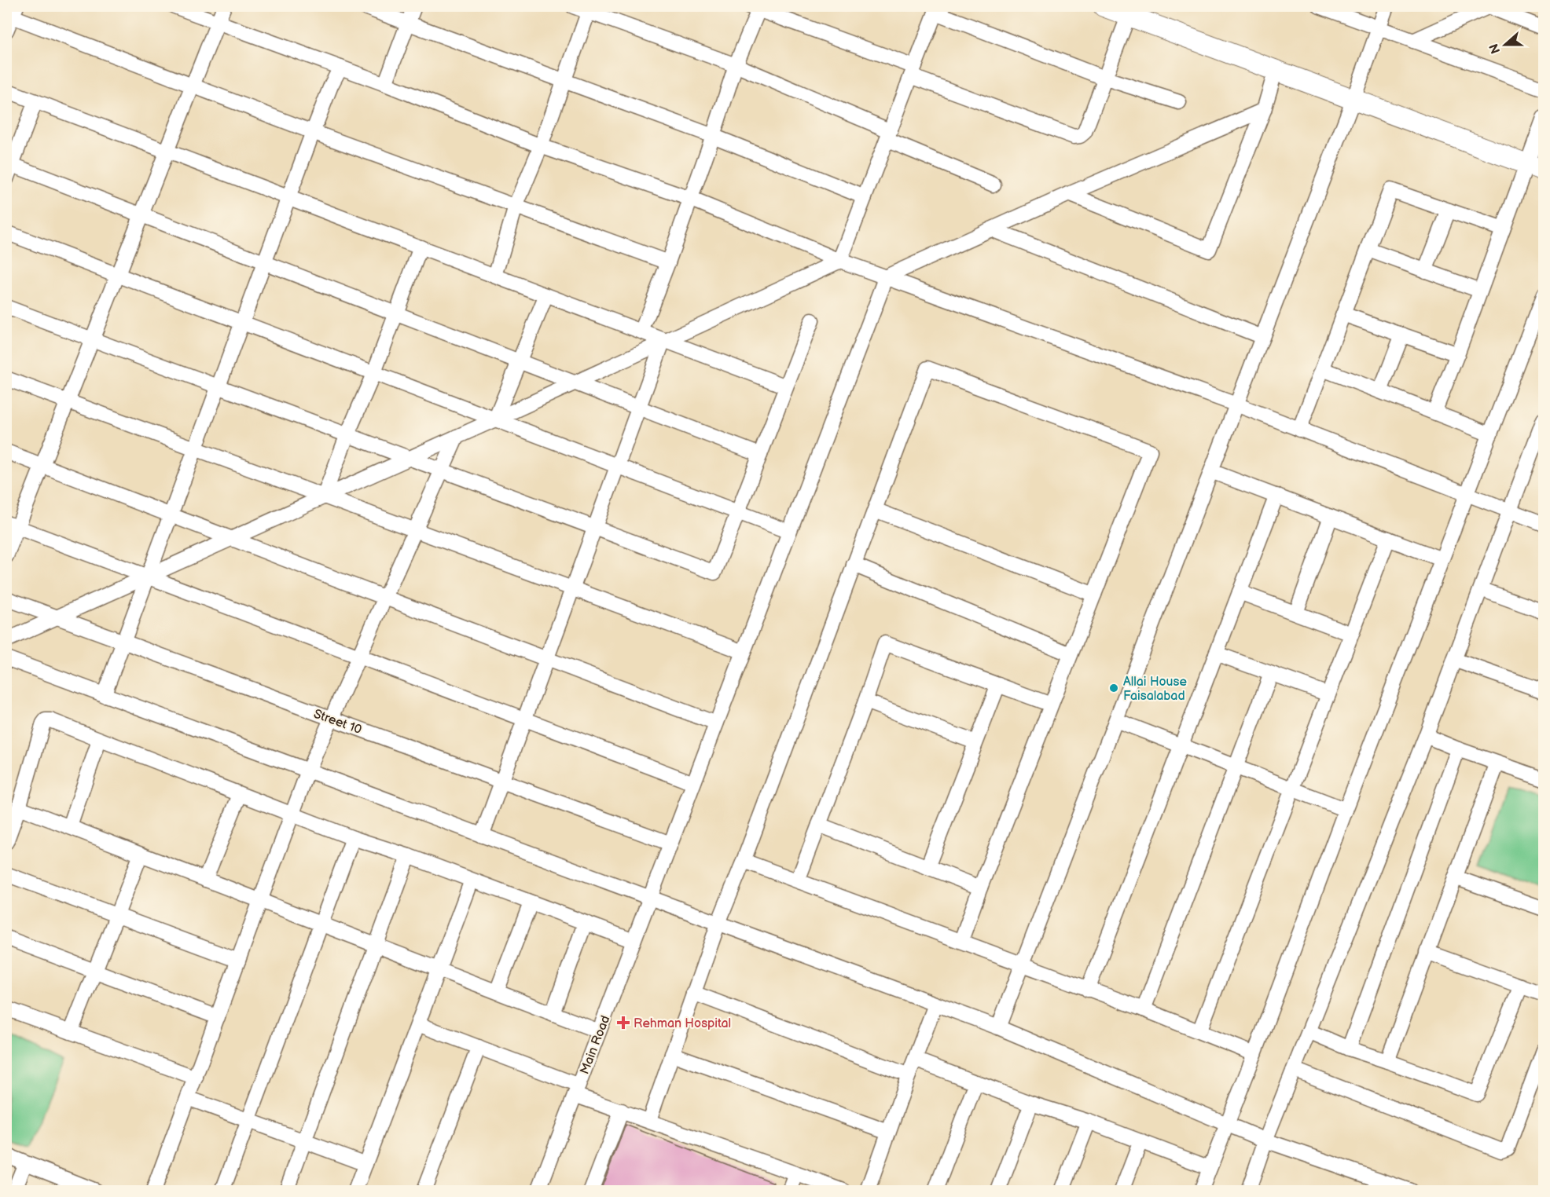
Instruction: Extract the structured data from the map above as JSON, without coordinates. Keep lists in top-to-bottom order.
{
  "streets": {
    "street": ["Street 10", "Main Road"]
  },
  "crossings": [
    ["Street 10", "Main Road"]
  ],
  "places": {
    "other": ["Allai House Faisalabad"],
    "health": ["Rehman Hospital"]
  },
  "north": "left"
}
